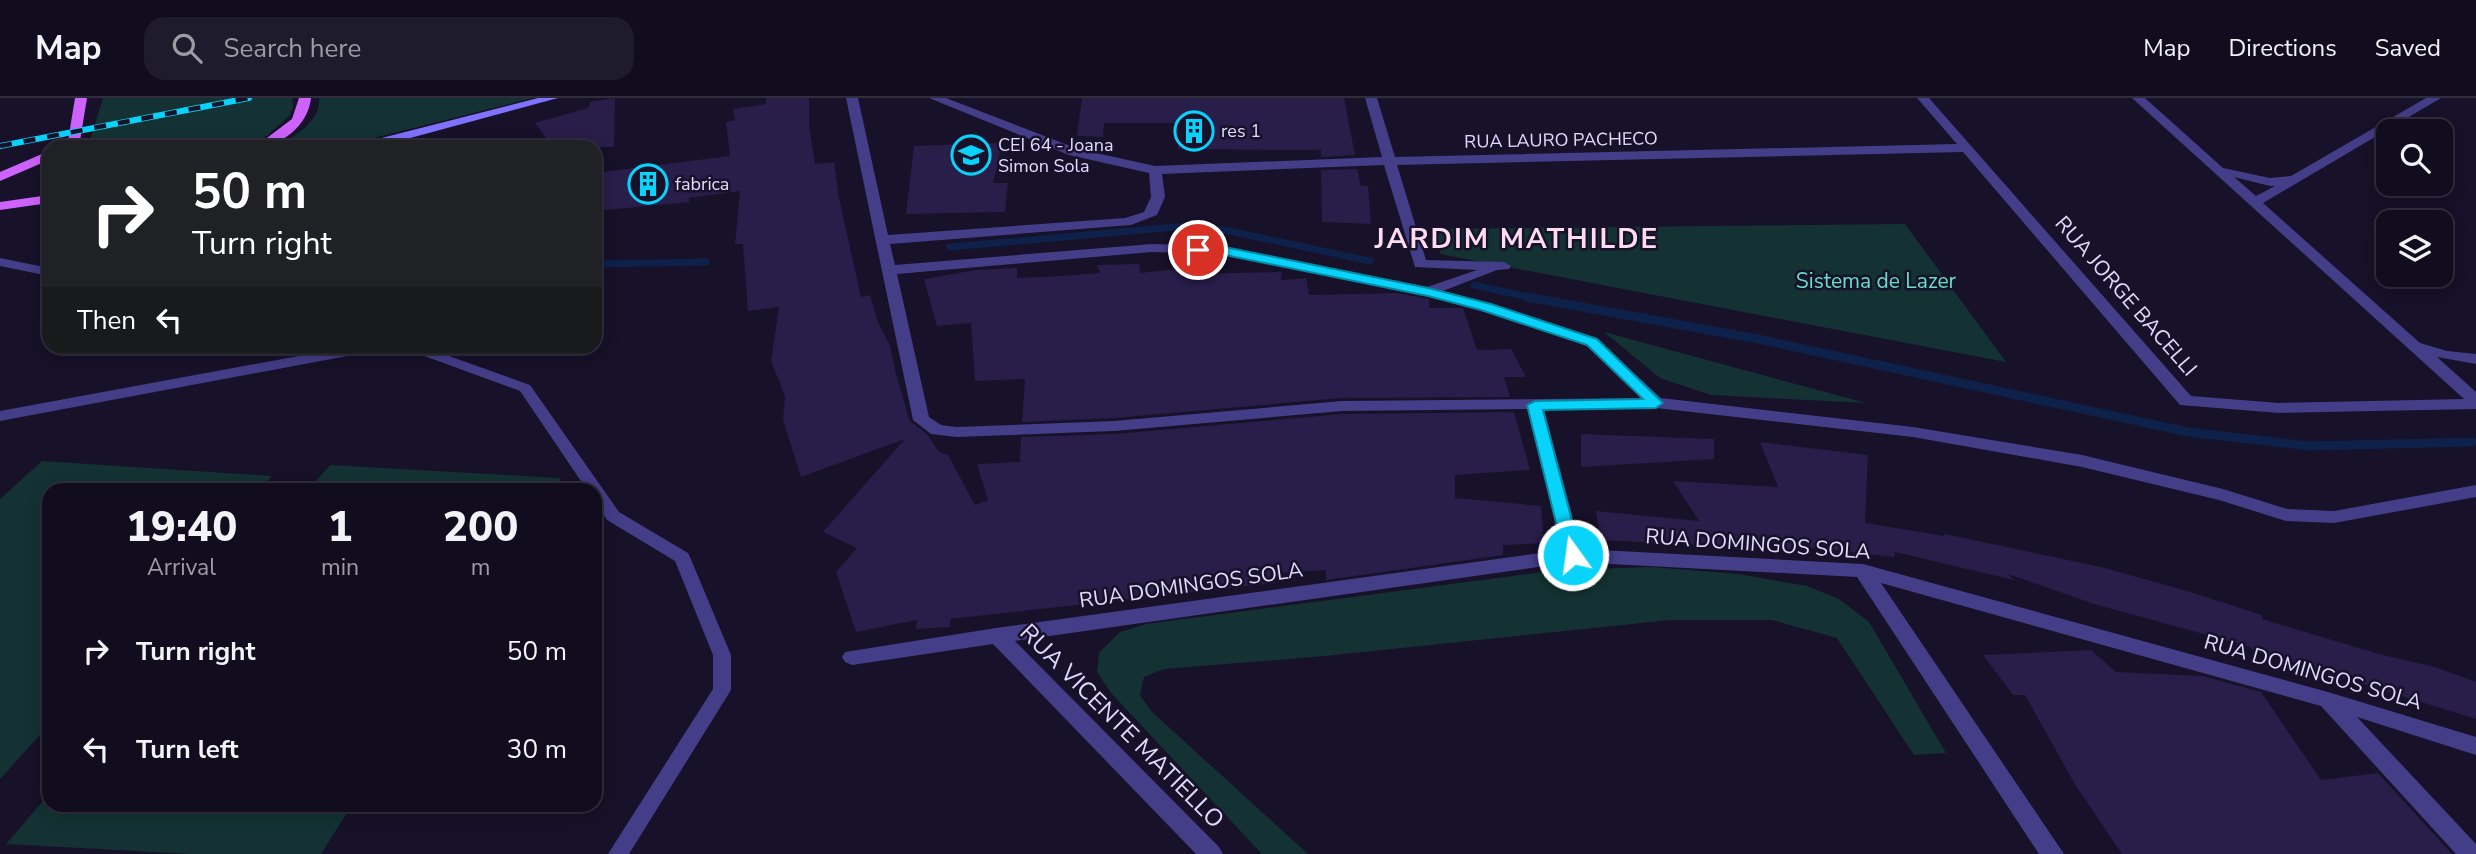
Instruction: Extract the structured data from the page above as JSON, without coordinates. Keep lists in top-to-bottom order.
{
  "streets": {
    "street": [
      "RUA LAURO PACHECO",
      "RUA JORGE BACELLI",
      "RUA DOMINGOS SOLA",
      "RUA VICENTE MATIELLO"
    ]
  },
  "crossings": [
    ["RUA LAURO PACHECO", "RUA JORGE BACELLI"],
    ["RUA DOMINGOS SOLA", "RUA VICENTE MATIELLO"]
  ],
  "districts": ["JARDIM MATHILDE"],
  "parks": ["Sistema de Lazer"],
  "places": {
    "building": ["res 1", "fabrica"],
    "school or university": ["CEI 64 - Joana Simon Sola"]
  },
  "page": {
    "header": "Map",
    "search": "Search here",
    "nav": ["Map", "Directions", "Saved"],
    "turn": ["50 m", "Turn right"],
    "then": "Then",
    "eta": [
      "19:40",
      "Arrival",
      "1",
      "min",
      "200",
      "m"
    ],
    "list": [
      {
        "name": "Turn right",
        "value": "50 m"
      },
      {
        "name": "Turn left",
        "value": "30 m"
      }
    ]
  }
}
